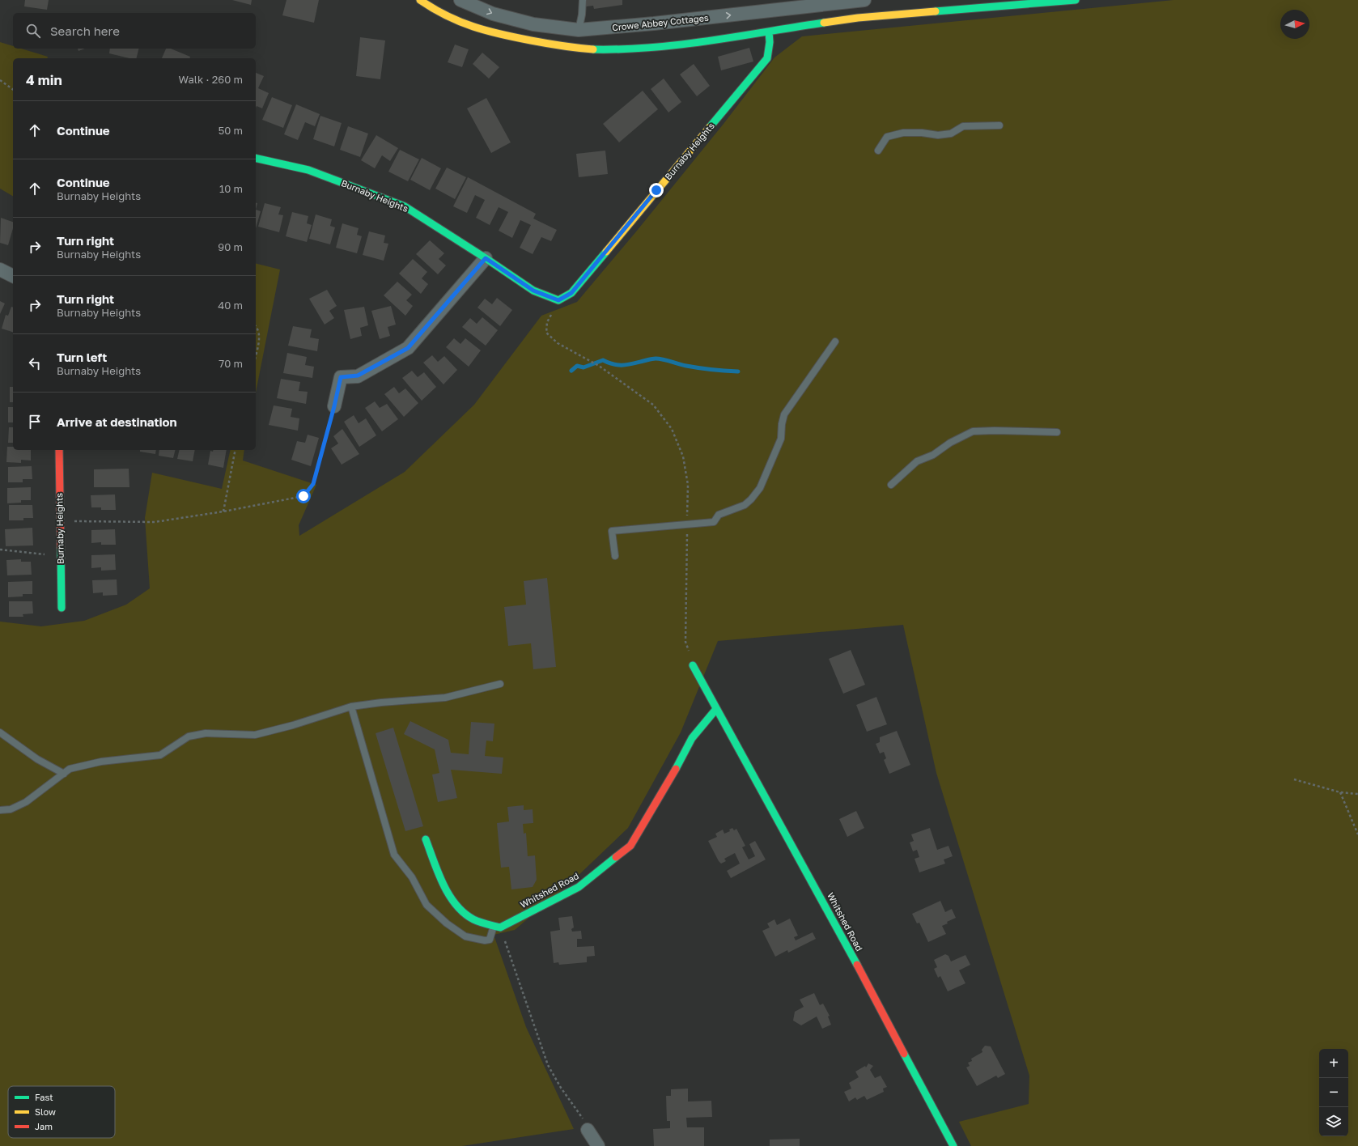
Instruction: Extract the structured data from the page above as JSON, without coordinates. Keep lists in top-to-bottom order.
{
  "streets": {
    "street": ["Crowe Abbey Cottages", "Burnaby Heights", "Whitshed Road"]
  },
  "legend": ["Fast", "Slow", "Jam"],
  "north": "right",
  "page": {
    "search": "Search here",
    "heading": ["4 min", "Walk · 260 m"],
    "list": [
      ["Continue", "50 m"],
      ["Continue", "Burnaby Heights", "10 m"],
      ["Turn right", "Burnaby Heights", "90 m"],
      ["Turn right", "Burnaby Heights", "40 m"],
      ["Turn left", "Burnaby Heights", "70 m"],
      "Arrive at destination"
    ],
    "map_buttons": ["+", "−"]
  }
}
